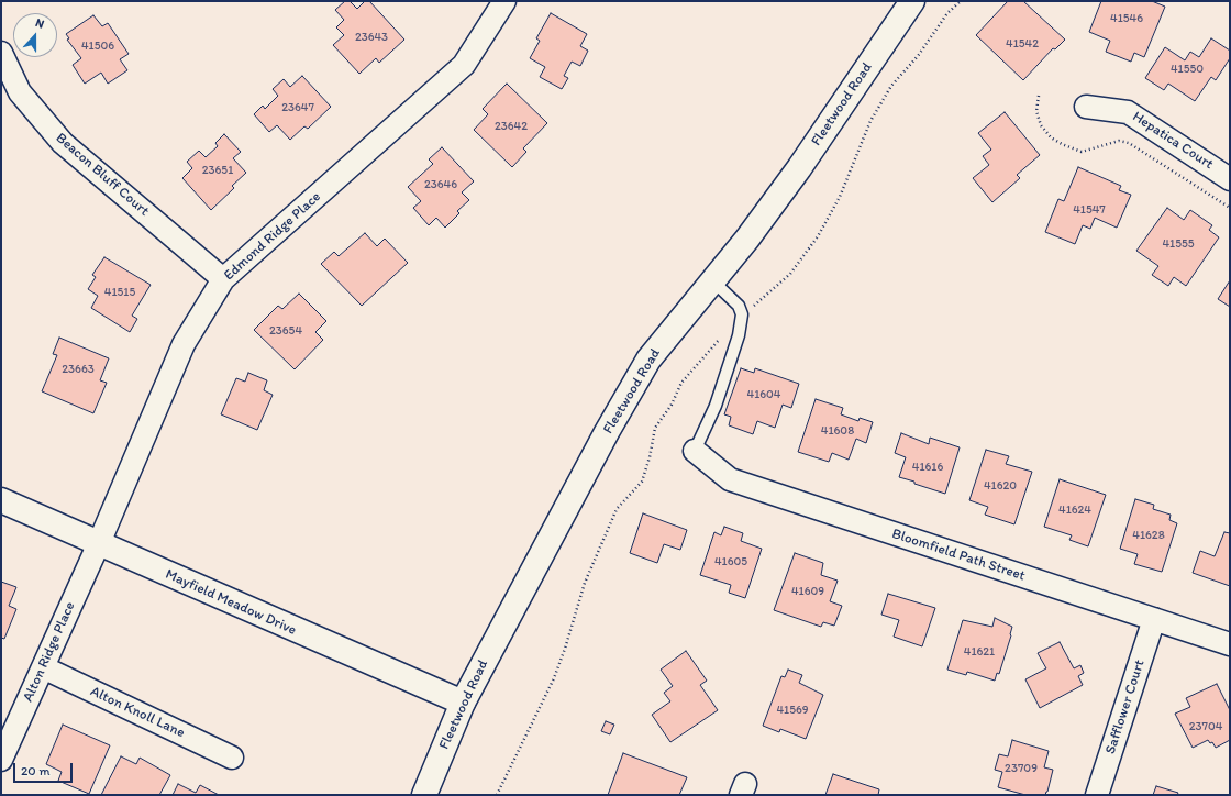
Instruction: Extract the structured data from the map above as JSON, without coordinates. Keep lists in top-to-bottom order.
{
  "streets": {
    "main road": ["Fleetwood Road", "Mayfield Meadow Drive"],
    "street": [
      "Hepatica Court",
      "Beacon Bluff Court",
      "Edmond Ridge Place",
      "Bloomfield Path Street",
      "Alton Ridge Place",
      "Safflower Court",
      "Alton Knoll Lane"
    ]
  },
  "crossings": [
    ["Fleetwood Road", "Mayfield Meadow Drive"],
    ["Beacon Bluff Court", "Edmond Ridge Place"],
    ["Edmond Ridge Place", "Mayfield Meadow Drive"],
    ["Edmond Ridge Place", "Alton Ridge Place"],
    ["Bloomfield Path Street", "Safflower Court"],
    ["Mayfield Meadow Drive", "Alton Ridge Place"],
    ["Alton Ridge Place", "Alton Knoll Lane"]
  ],
  "house_numbers": [
    "41546",
    "23643",
    "41542",
    "41506",
    "41550",
    "23647",
    "23642",
    "23651",
    "23646",
    "41547",
    "41555",
    "41515",
    "23654",
    "23663",
    "41604",
    "41608",
    "41616",
    "41620",
    "41624",
    "41628",
    "41605",
    "41609",
    "41621",
    "41569",
    "23704",
    "23709"
  ],
  "scale_bar": "20 m",
  "north": "top"
}
